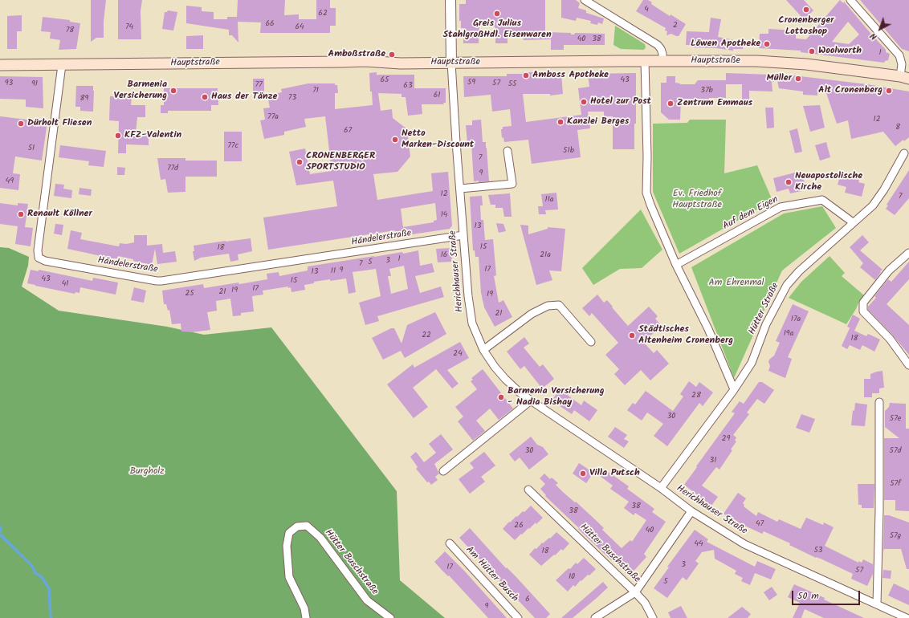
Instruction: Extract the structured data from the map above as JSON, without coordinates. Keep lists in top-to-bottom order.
{
  "streets": {
    "main road": ["Hauptstraße"],
    "street": [
      "Auf dem Eigen",
      "Händelerstraße",
      "Herichhauser Straße",
      "Hütter Straße",
      "Hütter Buschstraße",
      "Am Hütter Busch"
    ]
  },
  "crossings": [
    ["Hauptstraße", "Händelerstraße"],
    ["Hauptstraße", "Herichhauser Straße"],
    ["Auf dem Eigen", "Hütter Straße"],
    ["Händelerstraße", "Herichhauser Straße"],
    ["Herichhauser Straße", "Hütter Straße"],
    ["Herichhauser Straße", "Hütter Buschstraße"]
  ],
  "parks": ["Ev. Friedhof Hauptstraße", "Am Ehrenmal", "Burgholz"],
  "places": [
    "Cronenberger Lottoshop",
    "Greis Julius StahlgroßHdl. Eisenwaren",
    "Löwen Apotheke",
    "Woolworth",
    "Amboßstraße",
    "Amboss Apotheke",
    "Müller",
    "Barmenia Versicherung",
    "Alt Cronenberg",
    "Haus der Tänze",
    "Hotel zur Post",
    "Zentrum Emmaus",
    "Kanzlei Berges",
    "Dürholt Fliesen",
    "KFZ-Valentin",
    "Netto Marken-Discount",
    "CRONENBERGER SPORTSTUDIO",
    "Neuapostolische Kirche",
    "Renault Köllner",
    "Städtisches Altenheim Cronenberg",
    "Barmenia Versicherung - Nadia Bishay",
    "Villa Putsch"
  ],
  "house_numbers": [
    "4",
    "62",
    "66",
    "2",
    "74",
    "64",
    "78",
    "40",
    "38",
    "1",
    "65",
    "43",
    "59",
    "93",
    "57",
    "91",
    "55",
    "77",
    "63",
    "71",
    "37b",
    "61",
    "73",
    "89",
    "77a",
    "12",
    "8",
    "67",
    "77c",
    "51",
    "51b",
    "7",
    "77d",
    "9",
    "49",
    "12",
    "7",
    "11a",
    "14",
    "13",
    "15",
    "18",
    "16",
    "21a",
    "1",
    "3",
    "5",
    "7",
    "17",
    "9",
    "11",
    "13",
    "43",
    "15",
    "41",
    "17",
    "19",
    "21",
    "25",
    "19",
    "21",
    "17a",
    "19a",
    "22",
    "18",
    "24",
    "28",
    "30",
    "57e",
    "29",
    "30",
    "57d",
    "31",
    "57f",
    "38",
    "38",
    "47",
    "26",
    "40",
    "57g",
    "44",
    "53",
    "18",
    "3",
    "17",
    "57",
    "10",
    "5",
    "6",
    "9"
  ],
  "scale_bar": "50 m",
  "north": "bottom left"
}
